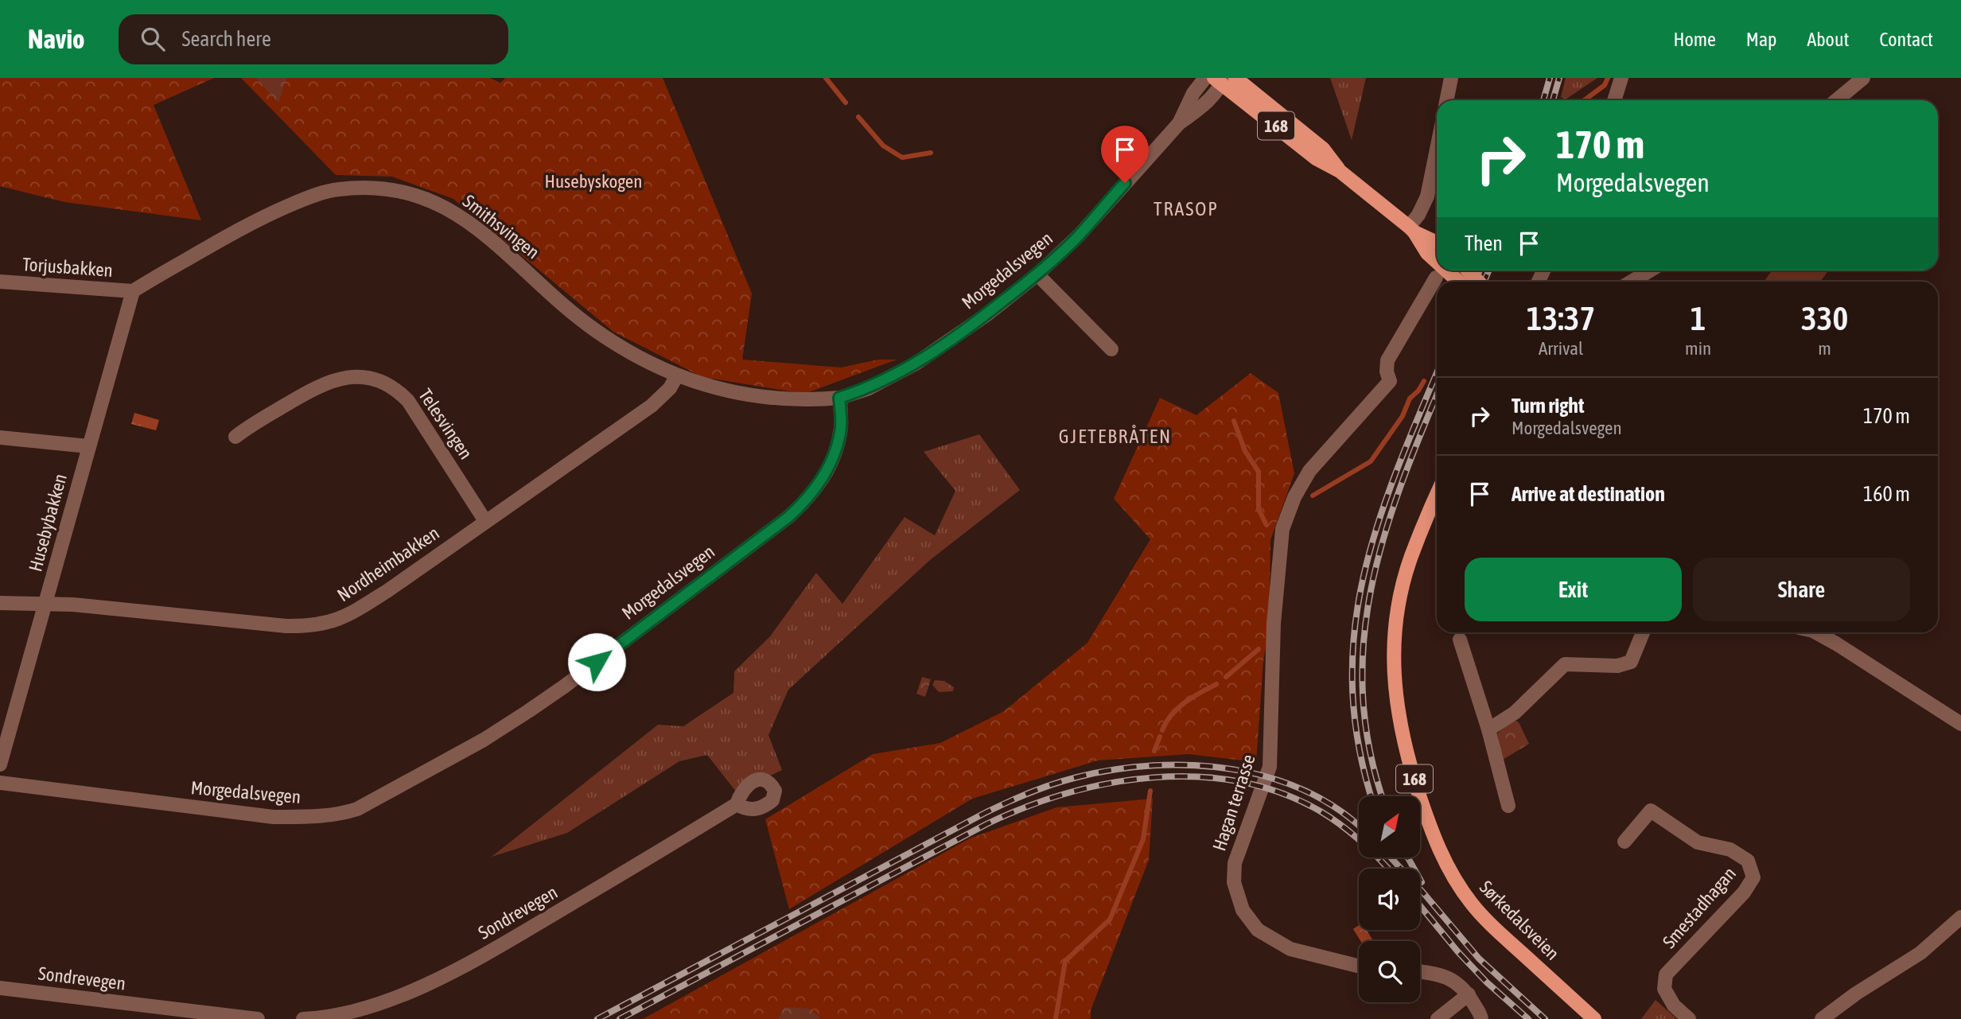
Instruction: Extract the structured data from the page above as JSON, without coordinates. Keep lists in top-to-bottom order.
{
  "streets": {
    "main road": ["168", "Sørkedalsveien"],
    "street": [
      "Smithsvingen",
      "Torjusbakken",
      "Morgedalsvegen",
      "Telesvingen",
      "Husebybakken",
      "Nordheimbakken",
      "Hagan terrasse",
      "Smestadhagan",
      "Sondrevegen"
    ]
  },
  "crossings": [
    ["168", "Morgedalsvegen"],
    ["Smithsvingen", "Torjusbakken"],
    ["Smithsvingen", "Morgedalsvegen"],
    ["Smithsvingen", "Husebybakken"],
    ["Smithsvingen", "Nordheimbakken"],
    ["Torjusbakken", "Husebybakken"],
    ["Telesvingen", "Nordheimbakken"],
    ["Husebybakken", "Nordheimbakken"]
  ],
  "districts": ["TRASOP", "GJETEBRÅTEN"],
  "parks": ["Husebyskogen"],
  "north": "top right",
  "page": {
    "header": "Navio",
    "search": "Search here",
    "nav": [
      "Home",
      "Map",
      "About",
      "Contact"
    ],
    "turn": ["170 m", "Morgedalsvegen"],
    "then": "Then",
    "eta": [
      "13:37",
      "Arrival",
      "1",
      "min",
      "330",
      "m"
    ],
    "list": [
      {
        "name": "Turn right",
        "note": "Morgedalsvegen",
        "value": "170 m"
      },
      {
        "name": "Arrive at destination",
        "value": "160 m"
      }
    ],
    "buttons": ["Exit", "Share"]
  }
}
